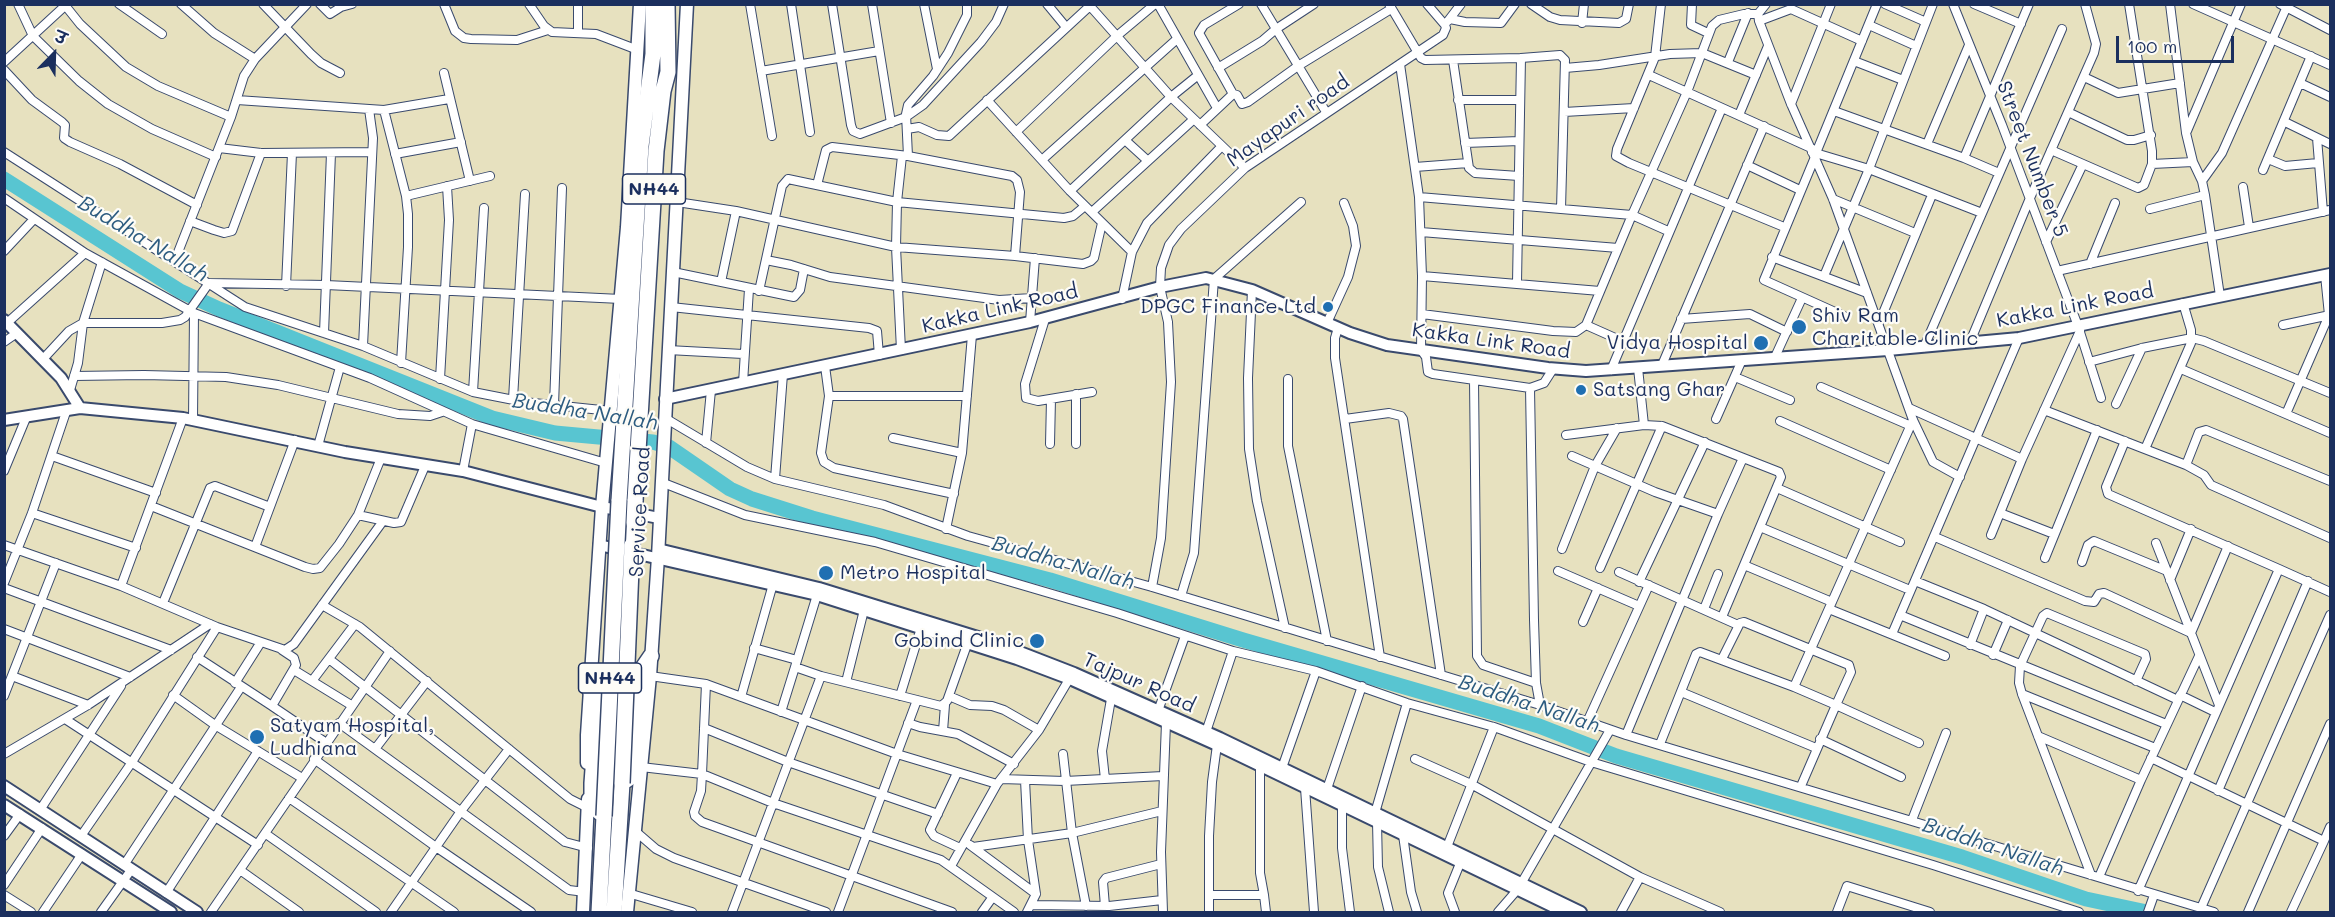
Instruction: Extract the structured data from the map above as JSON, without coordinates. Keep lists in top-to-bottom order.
{
  "streets": {
    "highway": ["NH44"],
    "main road": ["Service Road"],
    "street": [
      "Mayapuri road",
      "Street Number 5",
      "Kakka Link Road",
      "Tajpur Road"
    ]
  },
  "crossings": [
    ["Mayapuri road", "Kakka Link Road"],
    ["Street Number 5", "Kakka Link Road"],
    ["Kakka Link Road", "Service Road"],
    ["Service Road", "Tajpur Road"]
  ],
  "water": ["Buddha Nallah"],
  "places": [
    "DPGC Finance Ltd",
    "Shiv Ram Charitable Clinic",
    "Vidya Hospital",
    "Satsang Ghar",
    "Metro Hospital",
    "Gobind Clinic",
    "Satyam Hospital, Ludhiana"
  ],
  "scale_bar": "100 m",
  "north": "top right"
}
